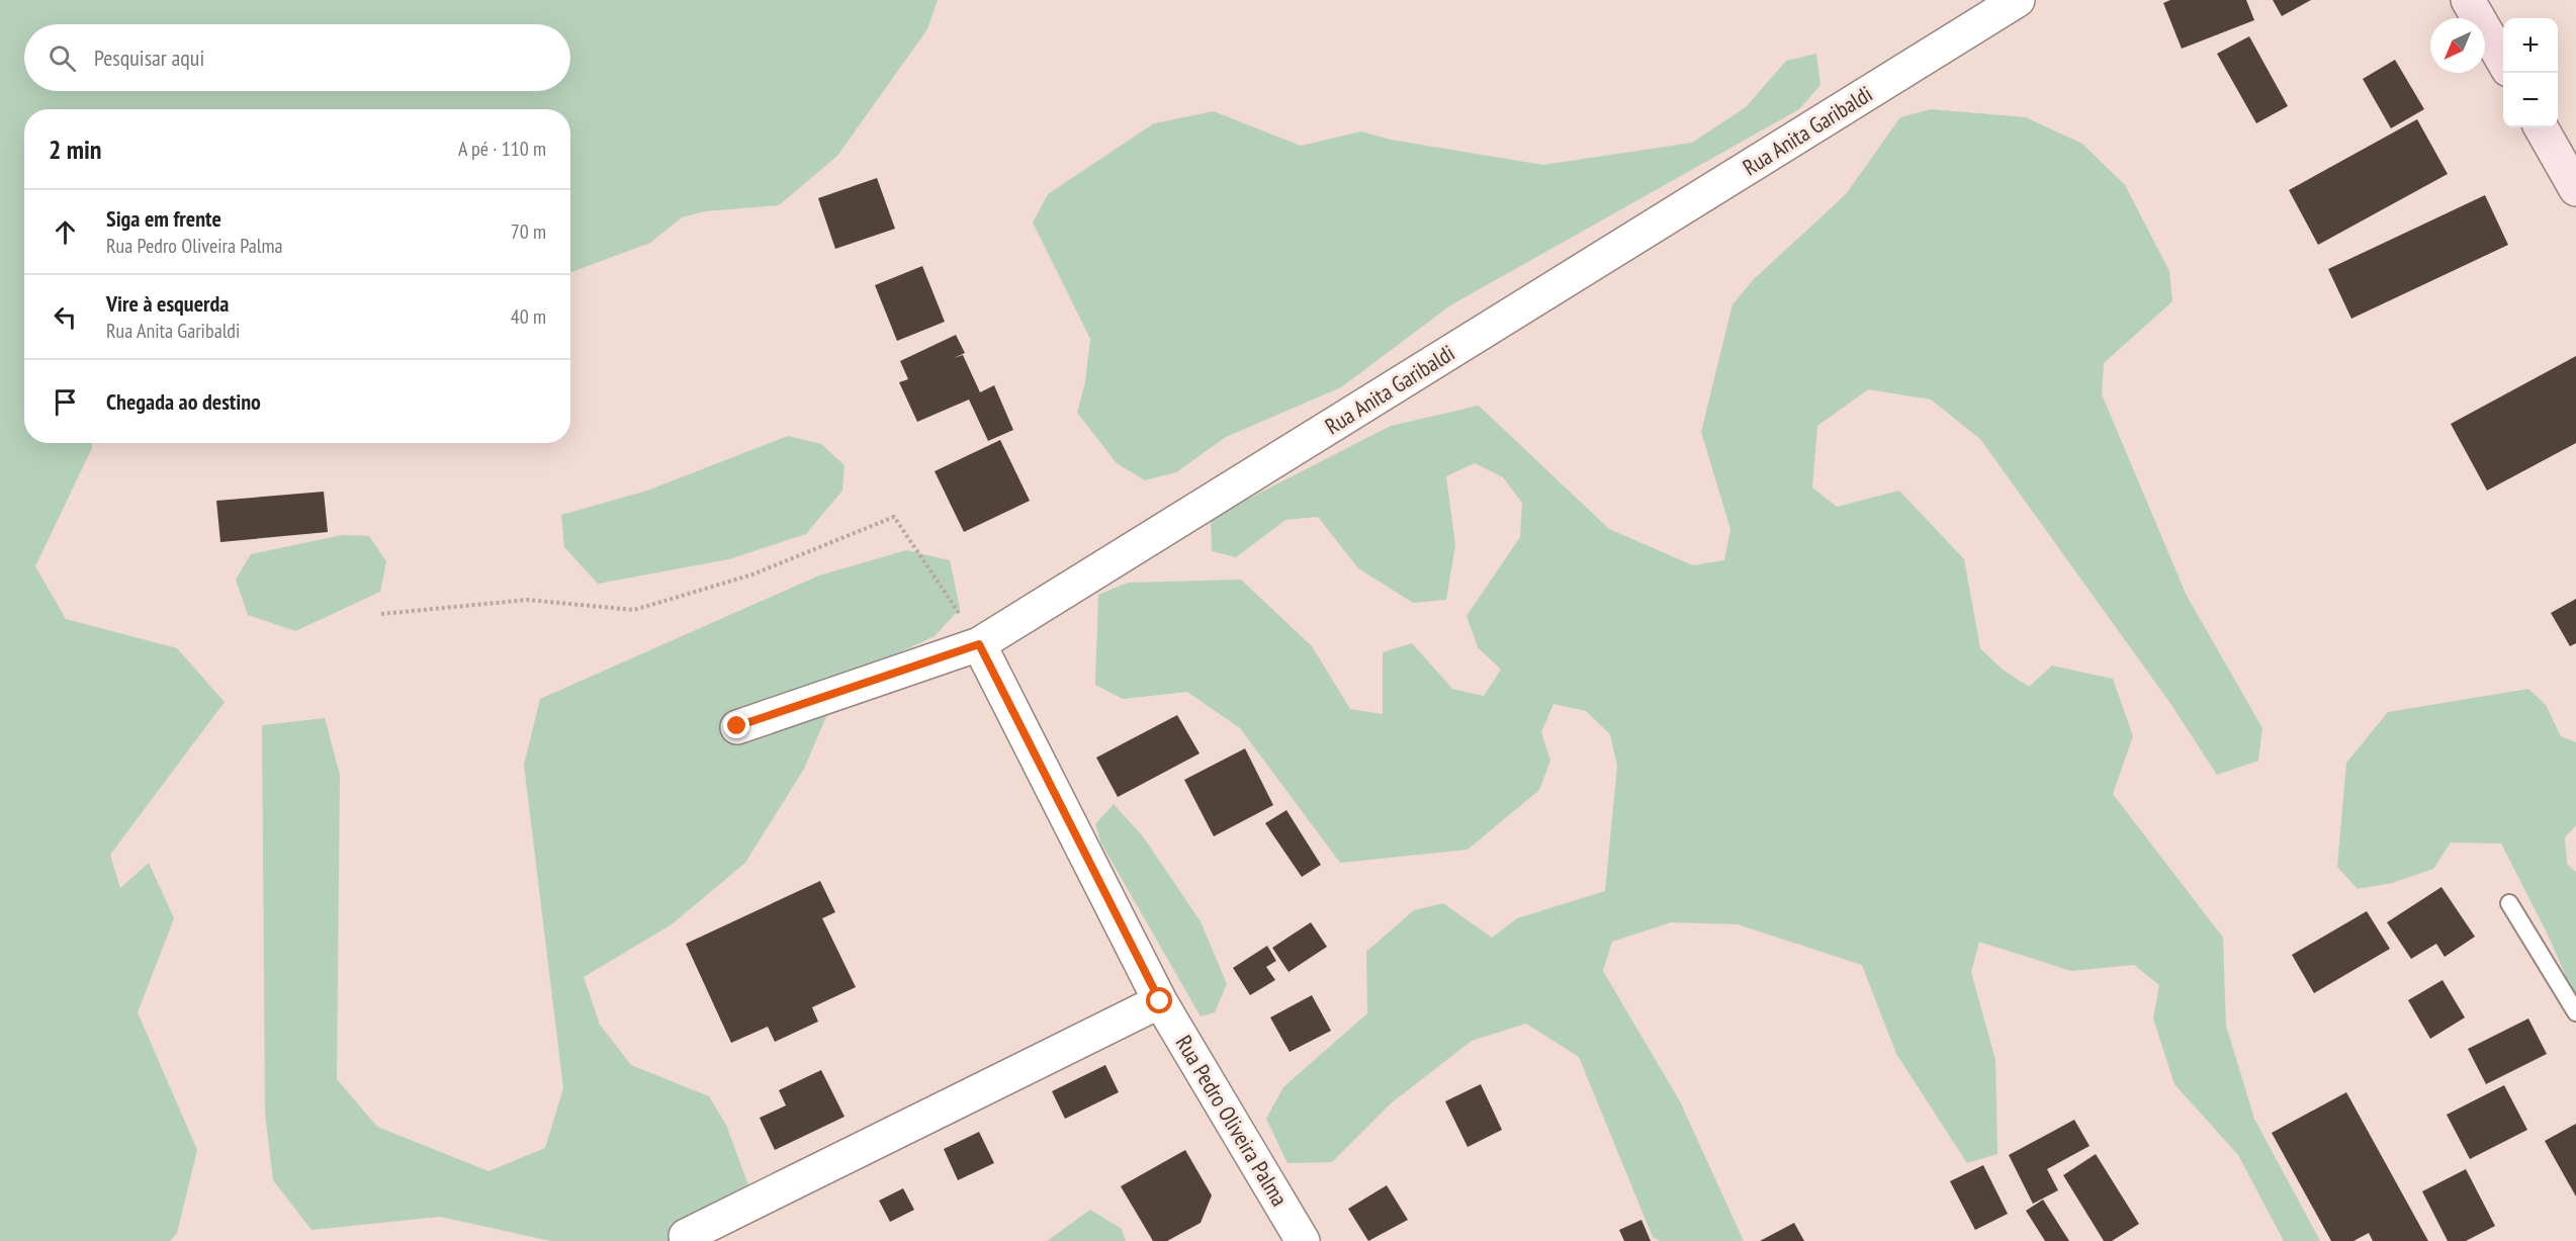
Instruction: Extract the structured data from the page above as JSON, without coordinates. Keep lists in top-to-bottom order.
{
  "streets": {
    "street": ["Rua Anita Garibaldi", "Rua Pedro Oliveira Palma"]
  },
  "crossings": [
    ["Rua Anita Garibaldi", "Rua Pedro Oliveira Palma"]
  ],
  "north": "bottom left",
  "page": {
    "map_buttons": ["+", "−"],
    "search": "Pesquisar aqui",
    "heading": ["2 min", "A pé · 110 m"],
    "list": [
      ["Siga em frente", "Rua Pedro Oliveira Palma", "70 m"],
      ["Vire à esquerda", "Rua Anita Garibaldi", "40 m"],
      "Chegada ao destino"
    ]
  }
}
